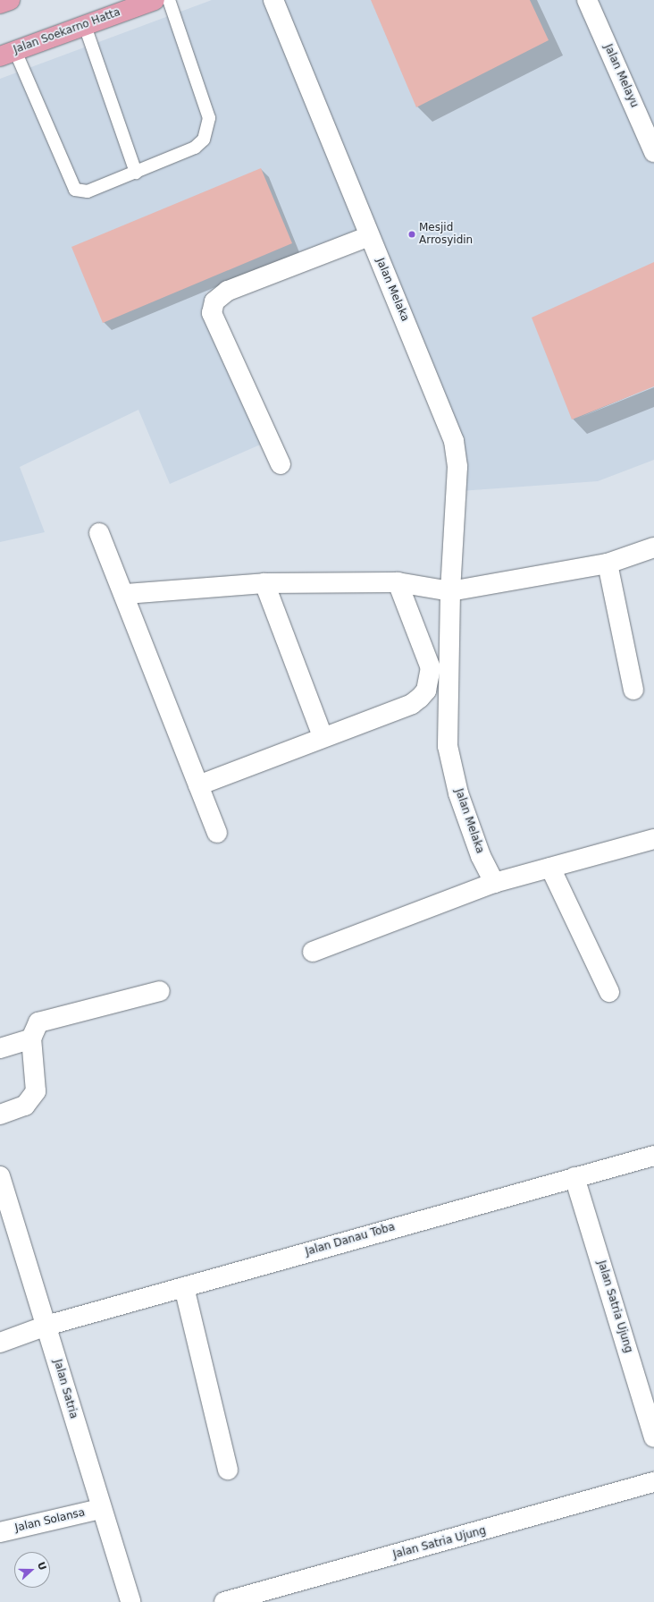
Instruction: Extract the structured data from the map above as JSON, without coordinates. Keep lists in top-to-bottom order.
{
  "streets": {
    "main road": ["Jalan Soekarno Hatta"],
    "street": [
      "Jalan Melayu",
      "Jalan Melaka",
      "Jalan Danau Toba",
      "Jalan Satria Ujung",
      "Jalan Satria",
      "Jalan Solansa"
    ]
  },
  "crossings": [
    ["Jalan Danau Toba", "Jalan Satria Ujung"],
    ["Jalan Danau Toba", "Jalan Satria"],
    ["Jalan Satria", "Jalan Solansa"]
  ],
  "places": ["Mesjid Arrosyidin"],
  "north": "right"
}
